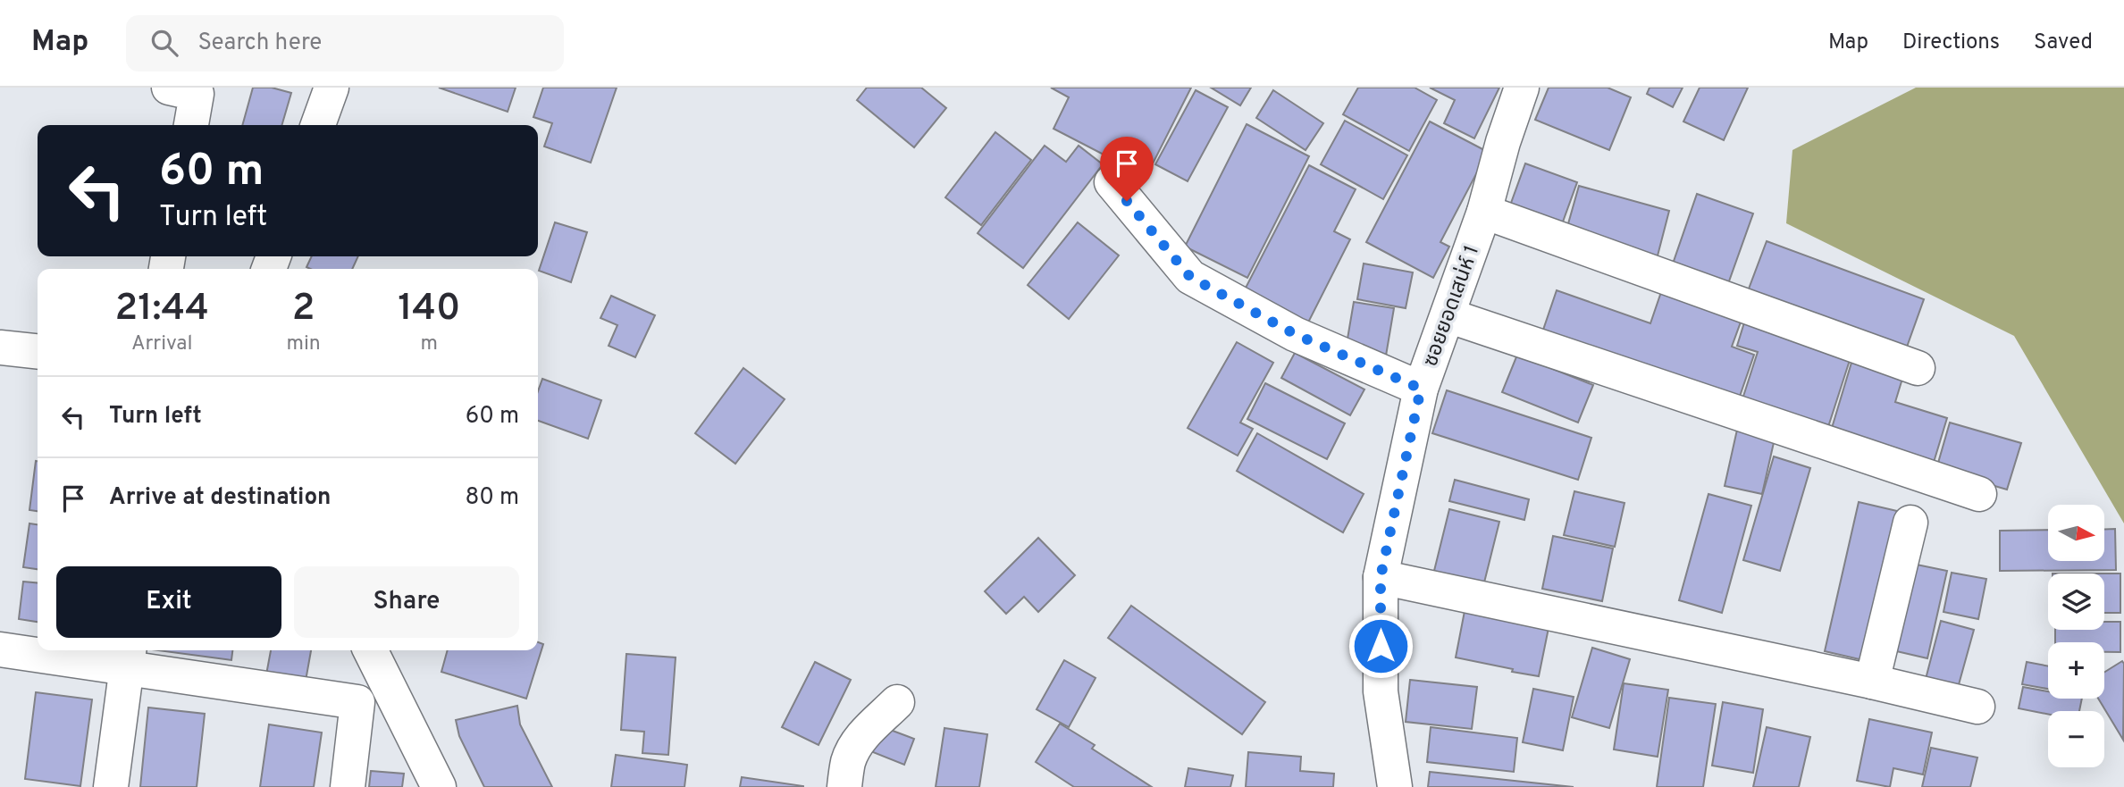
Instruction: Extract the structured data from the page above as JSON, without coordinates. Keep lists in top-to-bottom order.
{
  "streets": {
    "street": ["ซอยยอดเสน่ห์ 1"]
  },
  "north": "right",
  "page": {
    "header": "Map",
    "search": "Search here",
    "nav": ["Map", "Directions", "Saved"],
    "turn": ["60 m", "Turn left"],
    "eta": [
      "21:44",
      "Arrival",
      "2",
      "min",
      "140",
      "m"
    ],
    "list": [
      {
        "name": "Turn left",
        "value": "60 m"
      },
      {
        "name": "Arrive at destination",
        "value": "80 m"
      }
    ],
    "map_buttons": ["+", "−"],
    "buttons": ["Exit", "Share"]
  }
}
